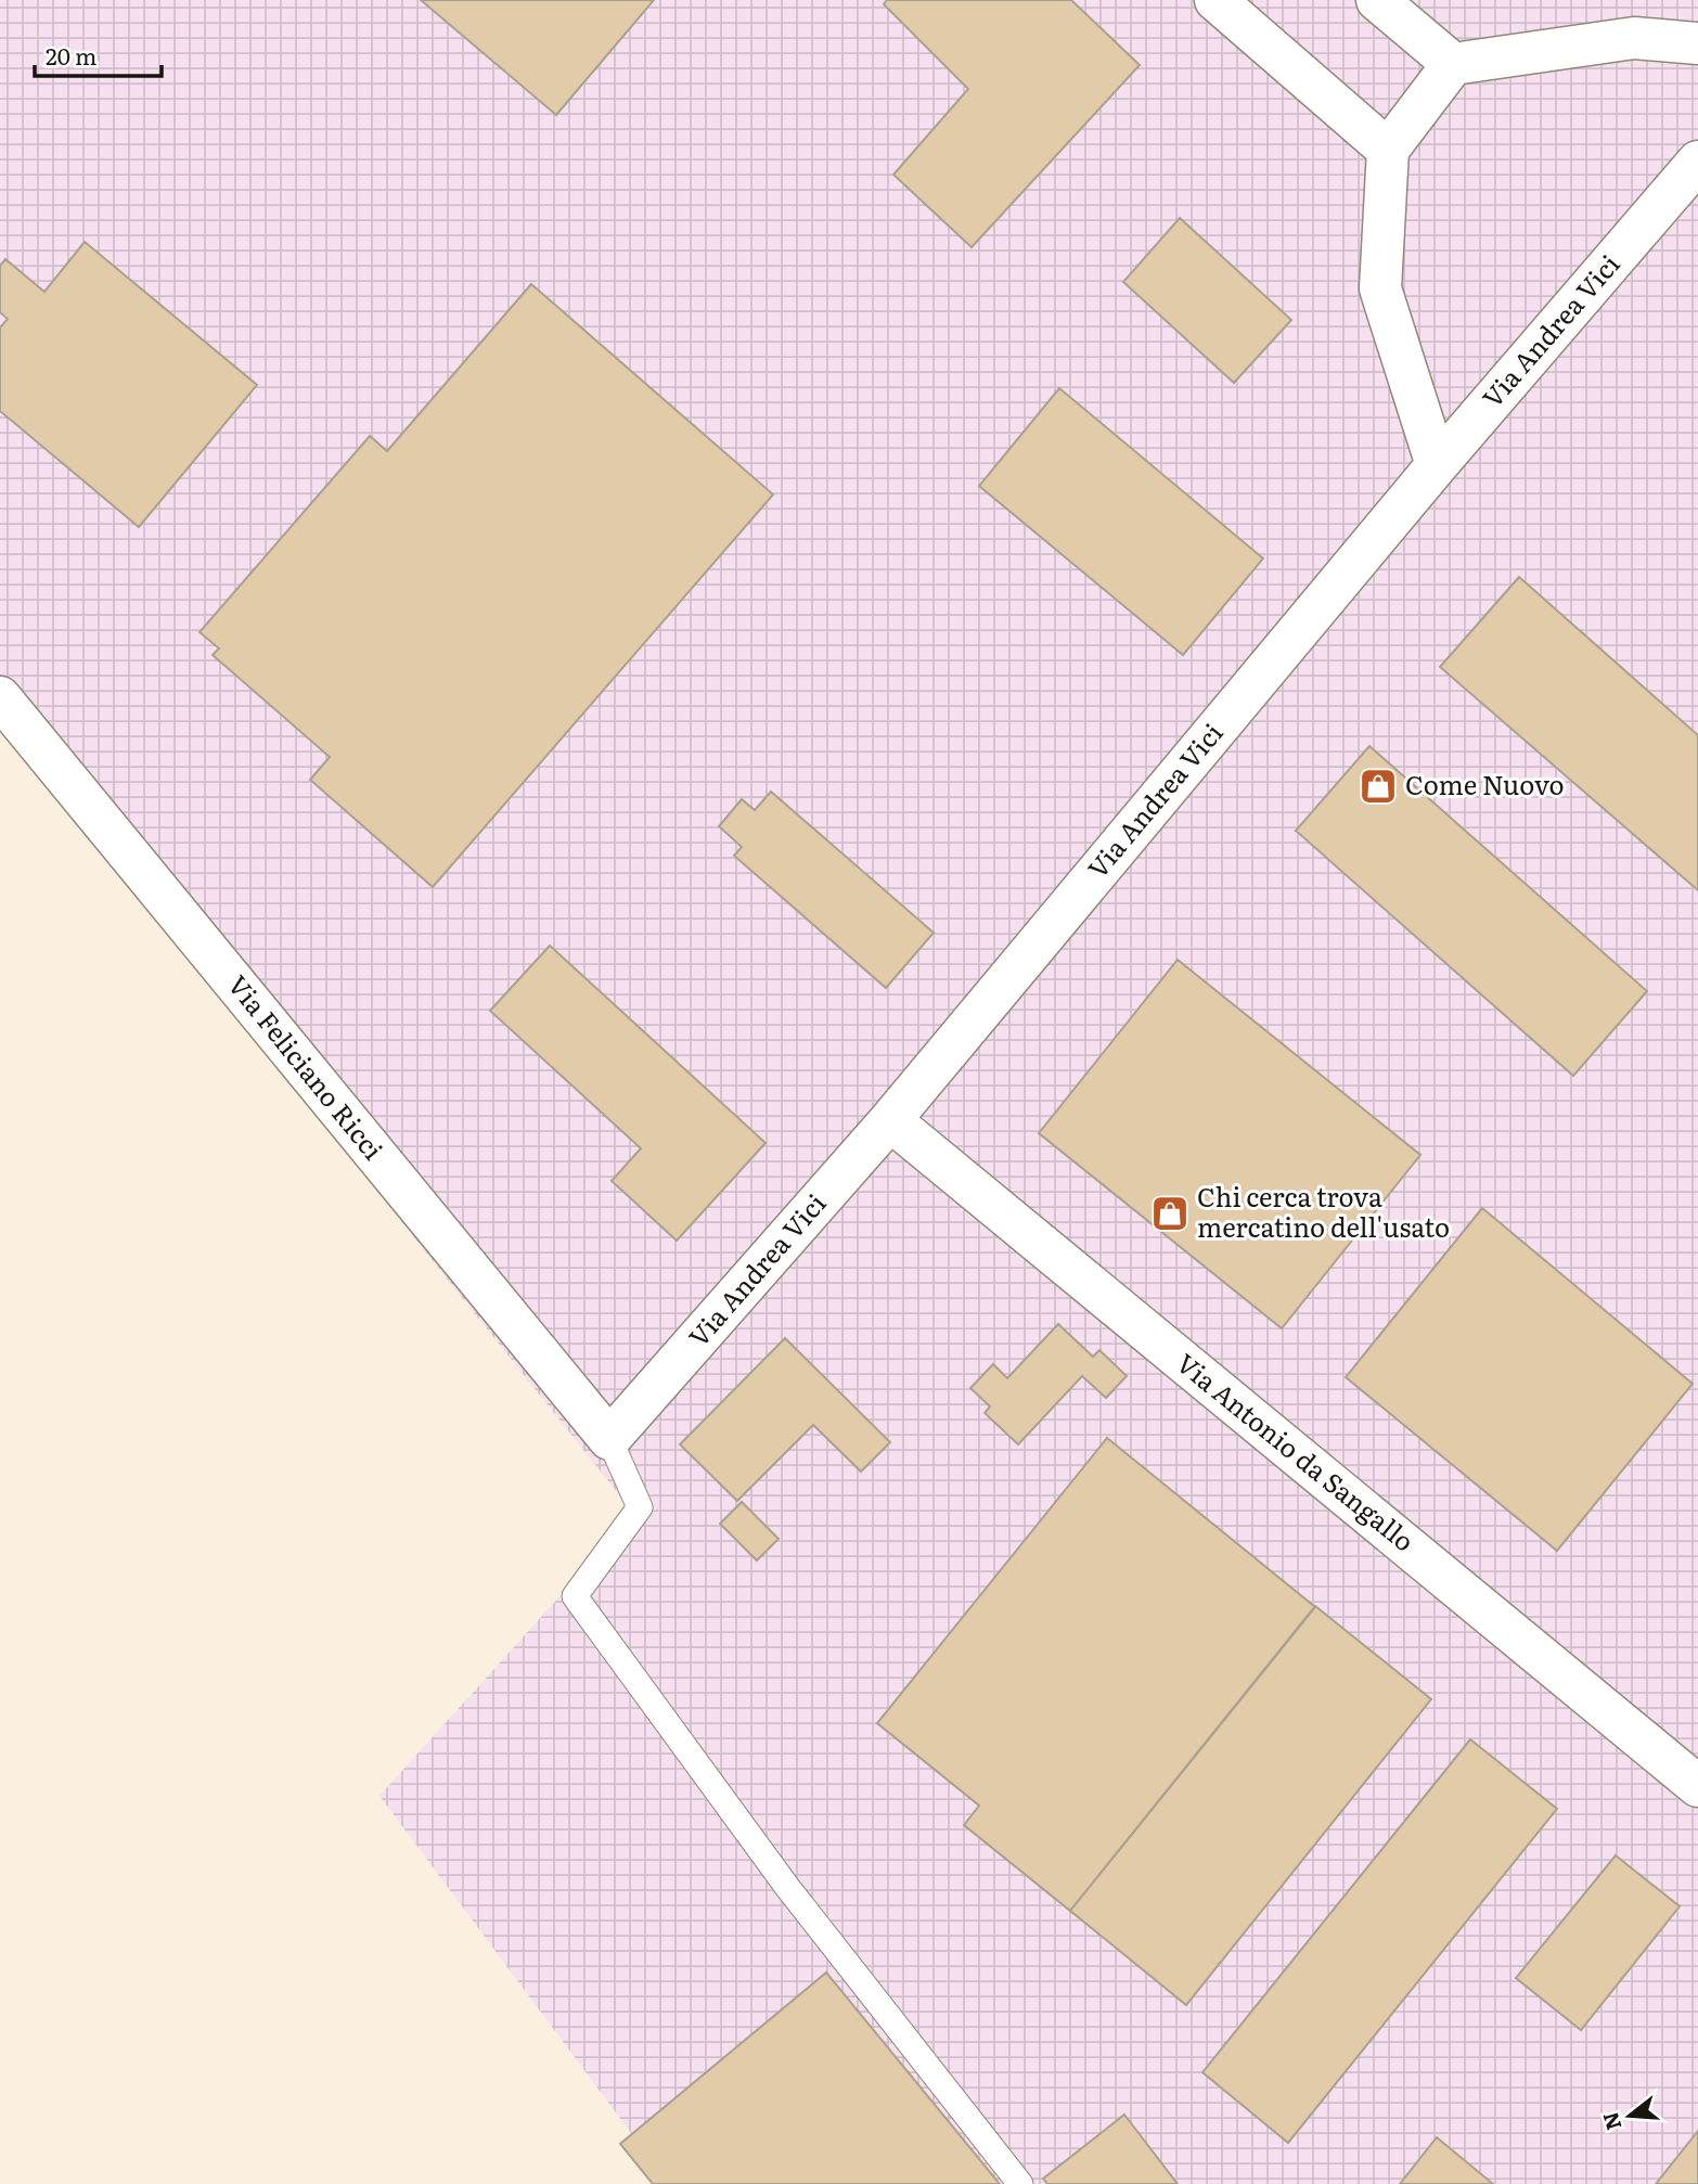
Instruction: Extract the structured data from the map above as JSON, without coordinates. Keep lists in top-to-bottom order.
{
  "streets": {
    "street": ["Via Andrea Vici", "Via Feliciano Ricci", "Via Antonio da Sangallo"]
  },
  "crossings": [
    ["Via Andrea Vici", "Via Feliciano Ricci"],
    ["Via Andrea Vici", "Via Antonio da Sangallo"]
  ],
  "places": {
    "shop": ["Come Nuovo", "Chi cerca trova mercatino dell'usato"]
  },
  "scale_bar": "20 m",
  "north": "left"
}
